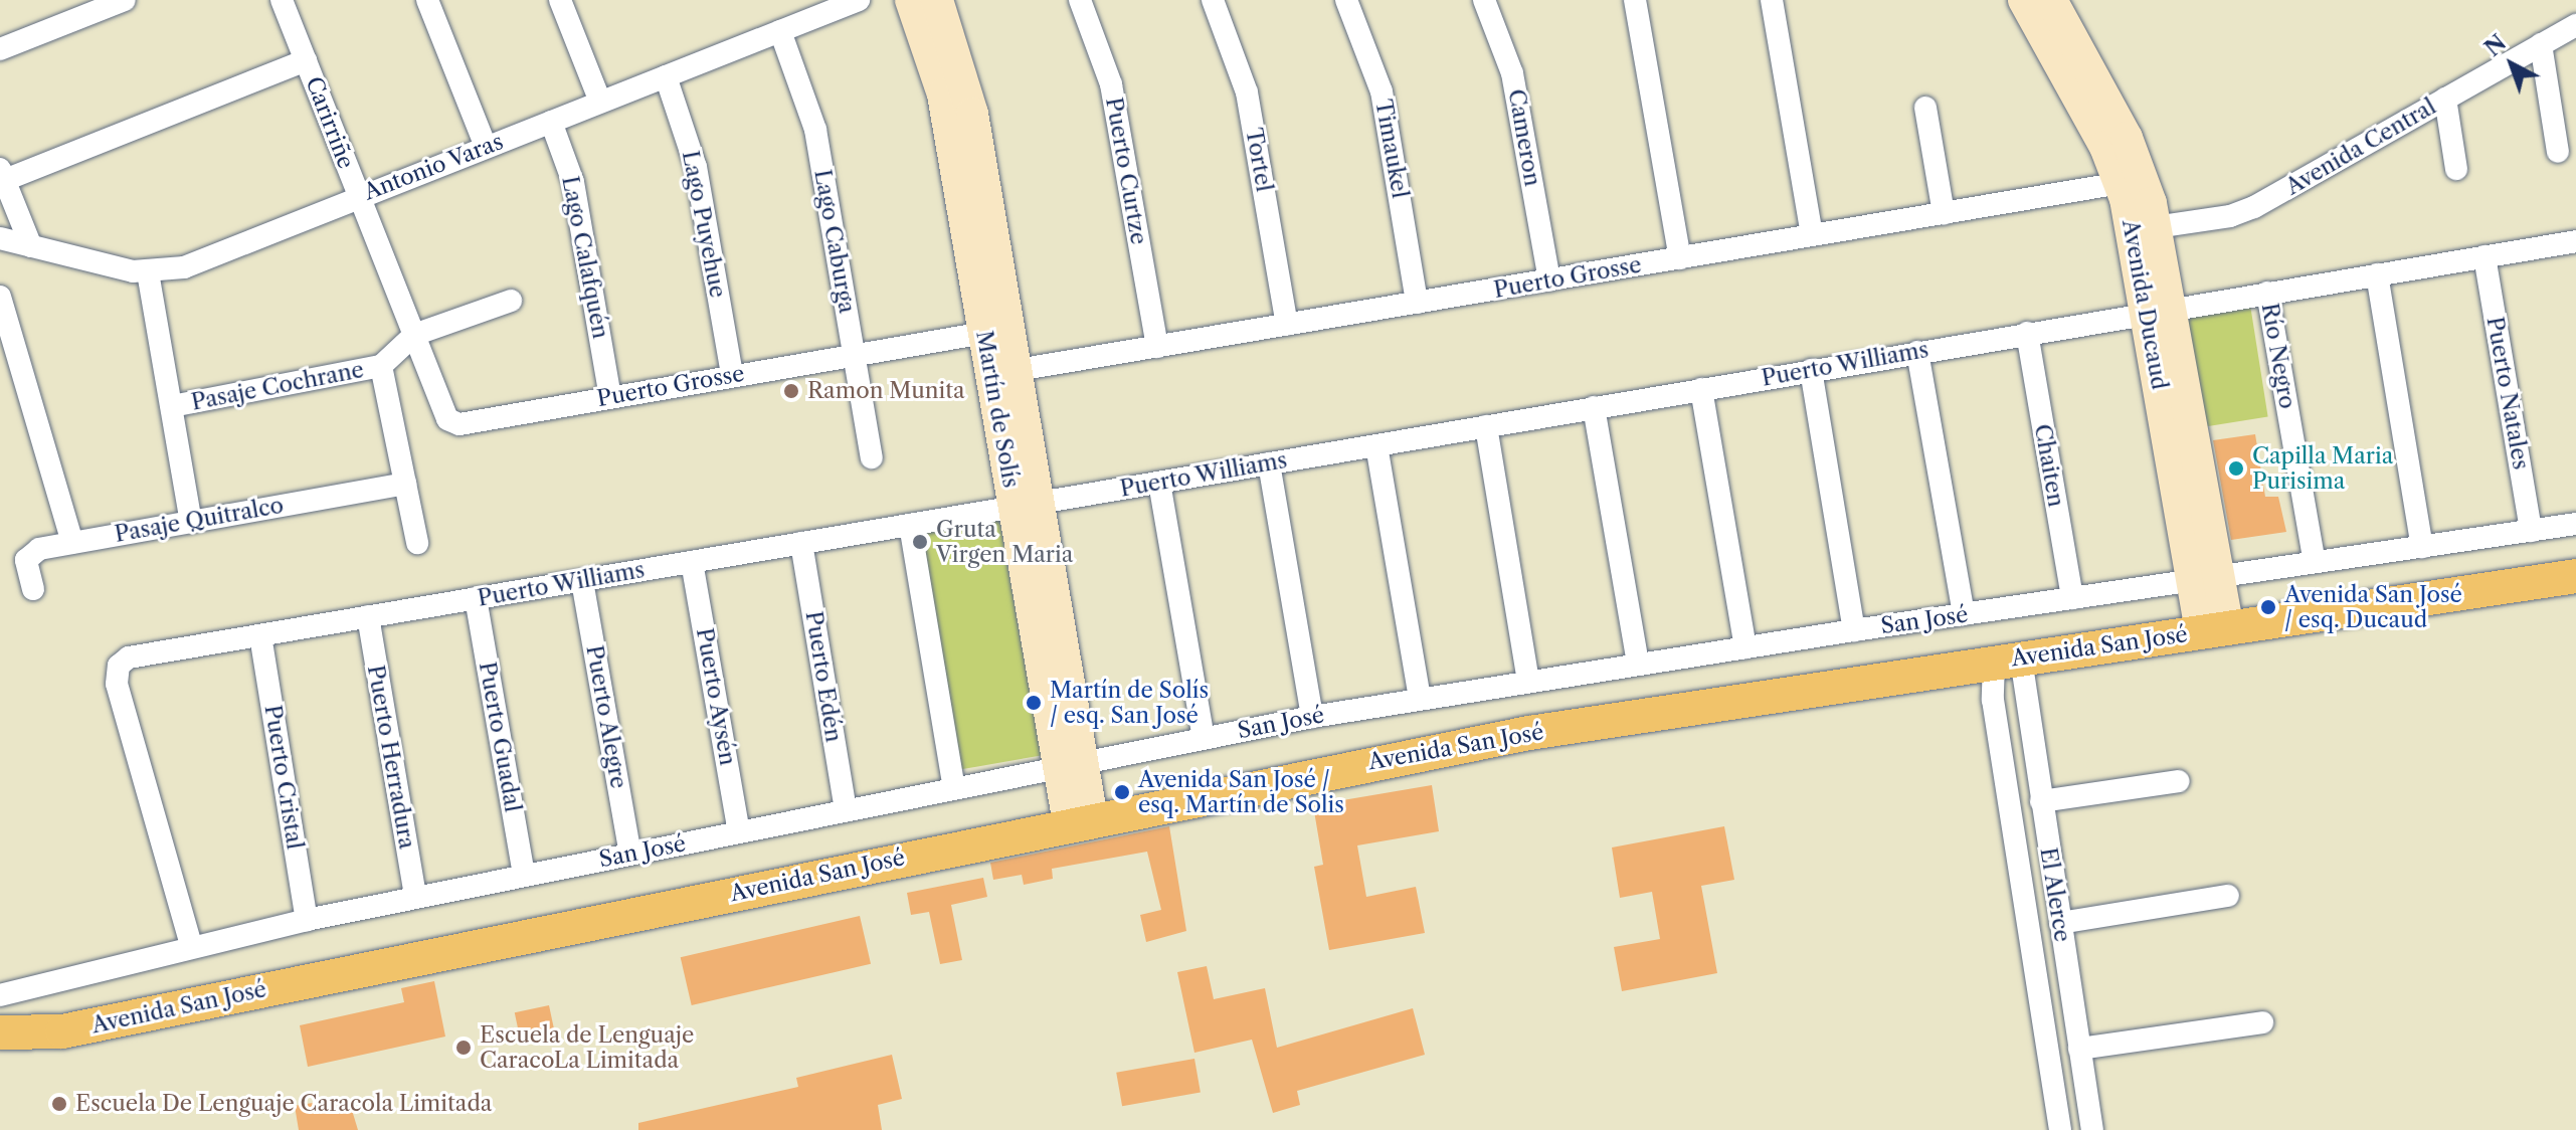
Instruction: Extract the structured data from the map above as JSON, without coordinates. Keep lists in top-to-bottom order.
{
  "streets": {
    "main road": ["Avenida San José"],
    "street": [
      "Carirriñe",
      "Cameron",
      "Avenida Central",
      "Timaukel",
      "Tortel",
      "Antonio Varas",
      "Puerto Curtze",
      "Lago Puyehue",
      "Lago Caburga",
      "Lago Calafquén",
      "Puerto Grosse",
      "Avenida Ducaud",
      "Río Negro",
      "Puerto Williams",
      "Pasaje Cochrane",
      "Puerto Natales",
      "Martín de Solís",
      "Chaiten",
      "Pasaje Quitralco",
      "San José",
      "Puerto Edén",
      "Puerto Aysén",
      "Puerto Alegre",
      "Puerto Guadal",
      "Puerto Herradura",
      "Puerto Cristal",
      "El Alerce"
    ]
  },
  "crossings": [
    ["Carirriñe", "Antonio Varas"],
    ["Carirriñe", "Puerto Grosse"],
    ["Carirriñe", "Pasaje Cochrane"],
    ["Cameron", "Puerto Grosse"],
    ["Avenida Central", "Avenida Ducaud"],
    ["Timaukel", "Puerto Grosse"],
    ["Tortel", "Puerto Grosse"],
    ["Antonio Varas", "Lago Puyehue"],
    ["Antonio Varas", "Lago Caburga"],
    ["Antonio Varas", "Lago Calafquén"],
    ["Puerto Curtze", "Puerto Grosse"],
    ["Lago Puyehue", "Puerto Grosse"],
    ["Lago Caburga", "Puerto Grosse"],
    ["Lago Calafquén", "Puerto Grosse"],
    ["Puerto Grosse", "Avenida Ducaud"],
    ["Puerto Grosse", "Pasaje Cochrane"],
    ["Puerto Grosse", "Martín de Solís"],
    ["Avenida Ducaud", "Puerto Williams"],
    ["Avenida Ducaud", "San José"],
    ["Avenida Ducaud", "Avenida San José"],
    ["Río Negro", "Puerto Williams"],
    ["Río Negro", "San José"],
    ["Puerto Williams", "Puerto Natales"],
    ["Puerto Williams", "Martín de Solís"],
    ["Puerto Williams", "Chaiten"],
    ["Puerto Williams", "San José"],
    ["Puerto Williams", "Puerto Edén"],
    ["Puerto Williams", "Puerto Aysén"],
    ["Puerto Williams", "Puerto Alegre"],
    ["Puerto Williams", "Puerto Guadal"],
    ["Puerto Williams", "Puerto Herradura"],
    ["Puerto Williams", "Puerto Cristal"],
    ["Puerto Natales", "San José"],
    ["Martín de Solís", "San José"],
    ["Martín de Solís", "Avenida San José"],
    ["Chaiten", "San José"],
    ["San José", "Puerto Edén"],
    ["San José", "Puerto Aysén"],
    ["San José", "Puerto Alegre"],
    ["San José", "Puerto Guadal"],
    ["San José", "Puerto Herradura"],
    ["San José", "Puerto Cristal"],
    ["Avenida San José", "El Alerce"]
  ],
  "places": [
    "Ramon Munita",
    "Capilla Maria Purisima",
    "Gruta Virgen Maria",
    "Avenida San José / esq. Ducaud",
    "Martín de Solís / esq. San José",
    "Avenida San José / esq. Martín de Solis",
    "Escuela de Lenguaje CaracoLa Limitada",
    "Escuela De Lenguaje Caracola Limitada"
  ],
  "north": "top left"
}
